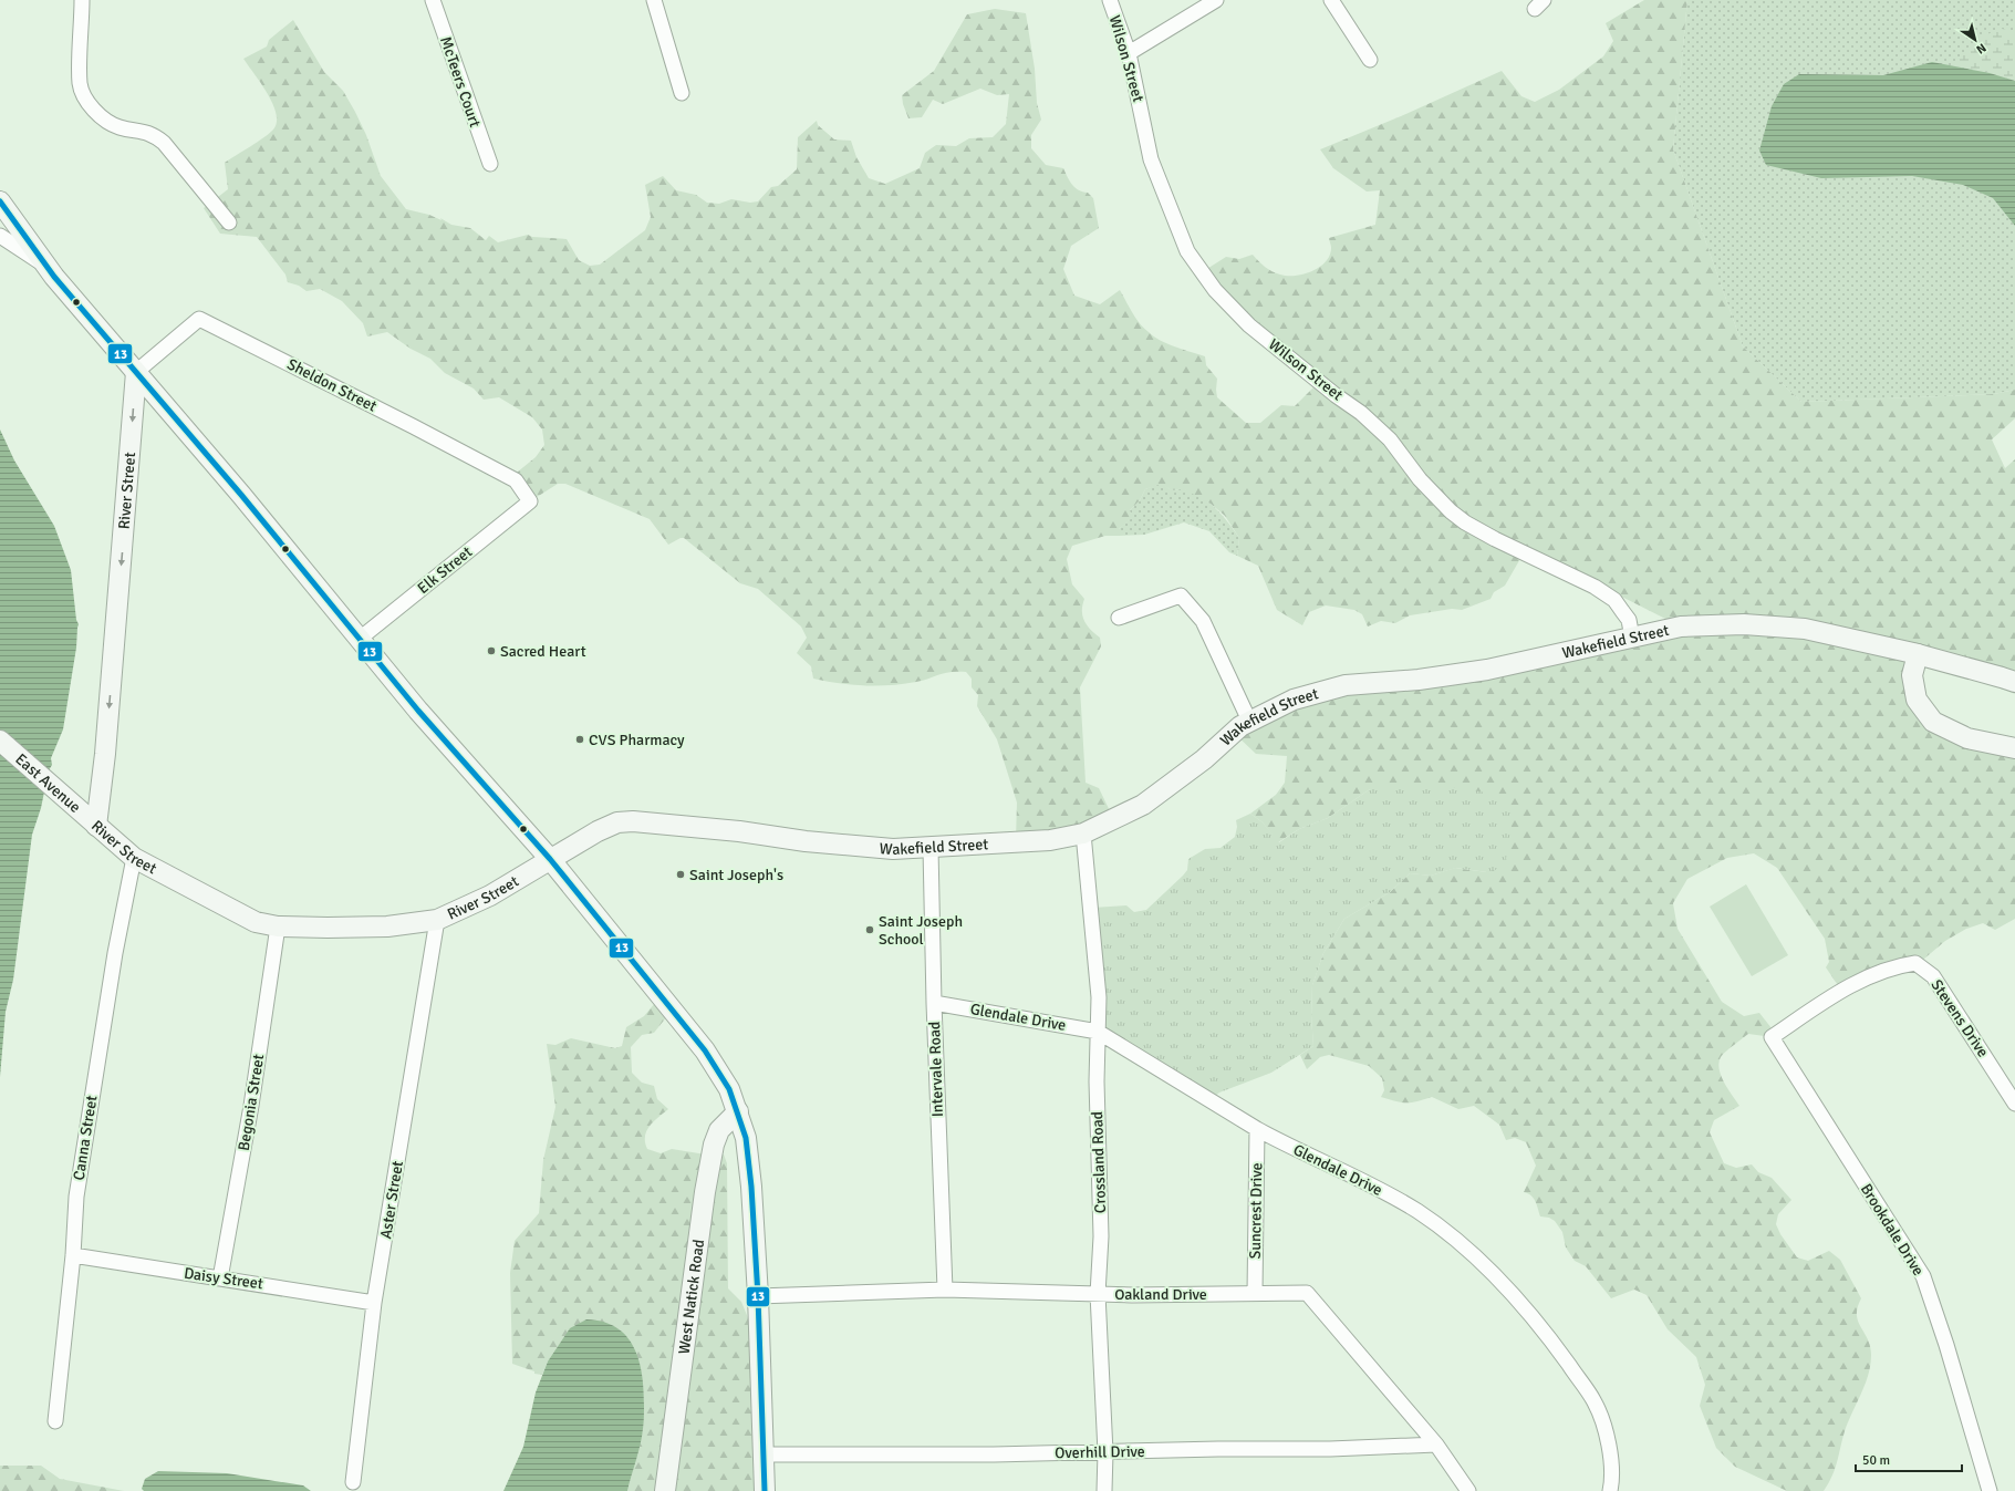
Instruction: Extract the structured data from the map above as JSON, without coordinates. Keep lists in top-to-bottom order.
{
  "streets": {
    "main road": [
      "River Street",
      "Wakefield Street",
      "East Avenue",
      "West Natick Road"
    ],
    "street": [
      "Wilson Street",
      "McTeers Court",
      "Sheldon Street",
      "Elk Street",
      "Glendale Drive",
      "Stevens Drive",
      "Intervale Road",
      "Begonia Street",
      "Canna Street",
      "Crossland Road",
      "Aster Street",
      "Suncrest Drive",
      "Brookdale Drive",
      "Daisy Street",
      "Oakland Drive",
      "Overhill Drive"
    ]
  },
  "crossings": [
    ["Wilson Street", "Wakefield Street"],
    ["Sheldon Street", "River Street"],
    ["Sheldon Street", "Elk Street"],
    ["River Street", "Wakefield Street"],
    ["River Street", "East Avenue"],
    ["River Street", "Begonia Street"],
    ["River Street", "Canna Street"],
    ["River Street", "Aster Street"],
    ["Wakefield Street", "Intervale Road"],
    ["Wakefield Street", "Crossland Road"],
    ["Glendale Drive", "Intervale Road"],
    ["Glendale Drive", "Crossland Road"],
    ["Glendale Drive", "Suncrest Drive"],
    ["Stevens Drive", "Brookdale Drive"],
    ["Intervale Road", "Oakland Drive"],
    ["Begonia Street", "Daisy Street"],
    ["Canna Street", "Daisy Street"],
    ["Crossland Road", "Oakland Drive"],
    ["Crossland Road", "Overhill Drive"],
    ["Aster Street", "Daisy Street"],
    ["Suncrest Drive", "Oakland Drive"],
    ["Oakland Drive", "Overhill Drive"]
  ],
  "one_way": ["River Street"],
  "places": [
    "Sacred Heart",
    "CVS Pharmacy",
    "Saint Joseph's",
    "Saint Joseph School"
  ],
  "lines": ["transit line 13"],
  "scale_bar": "50 m",
  "north": "bottom right"
}
